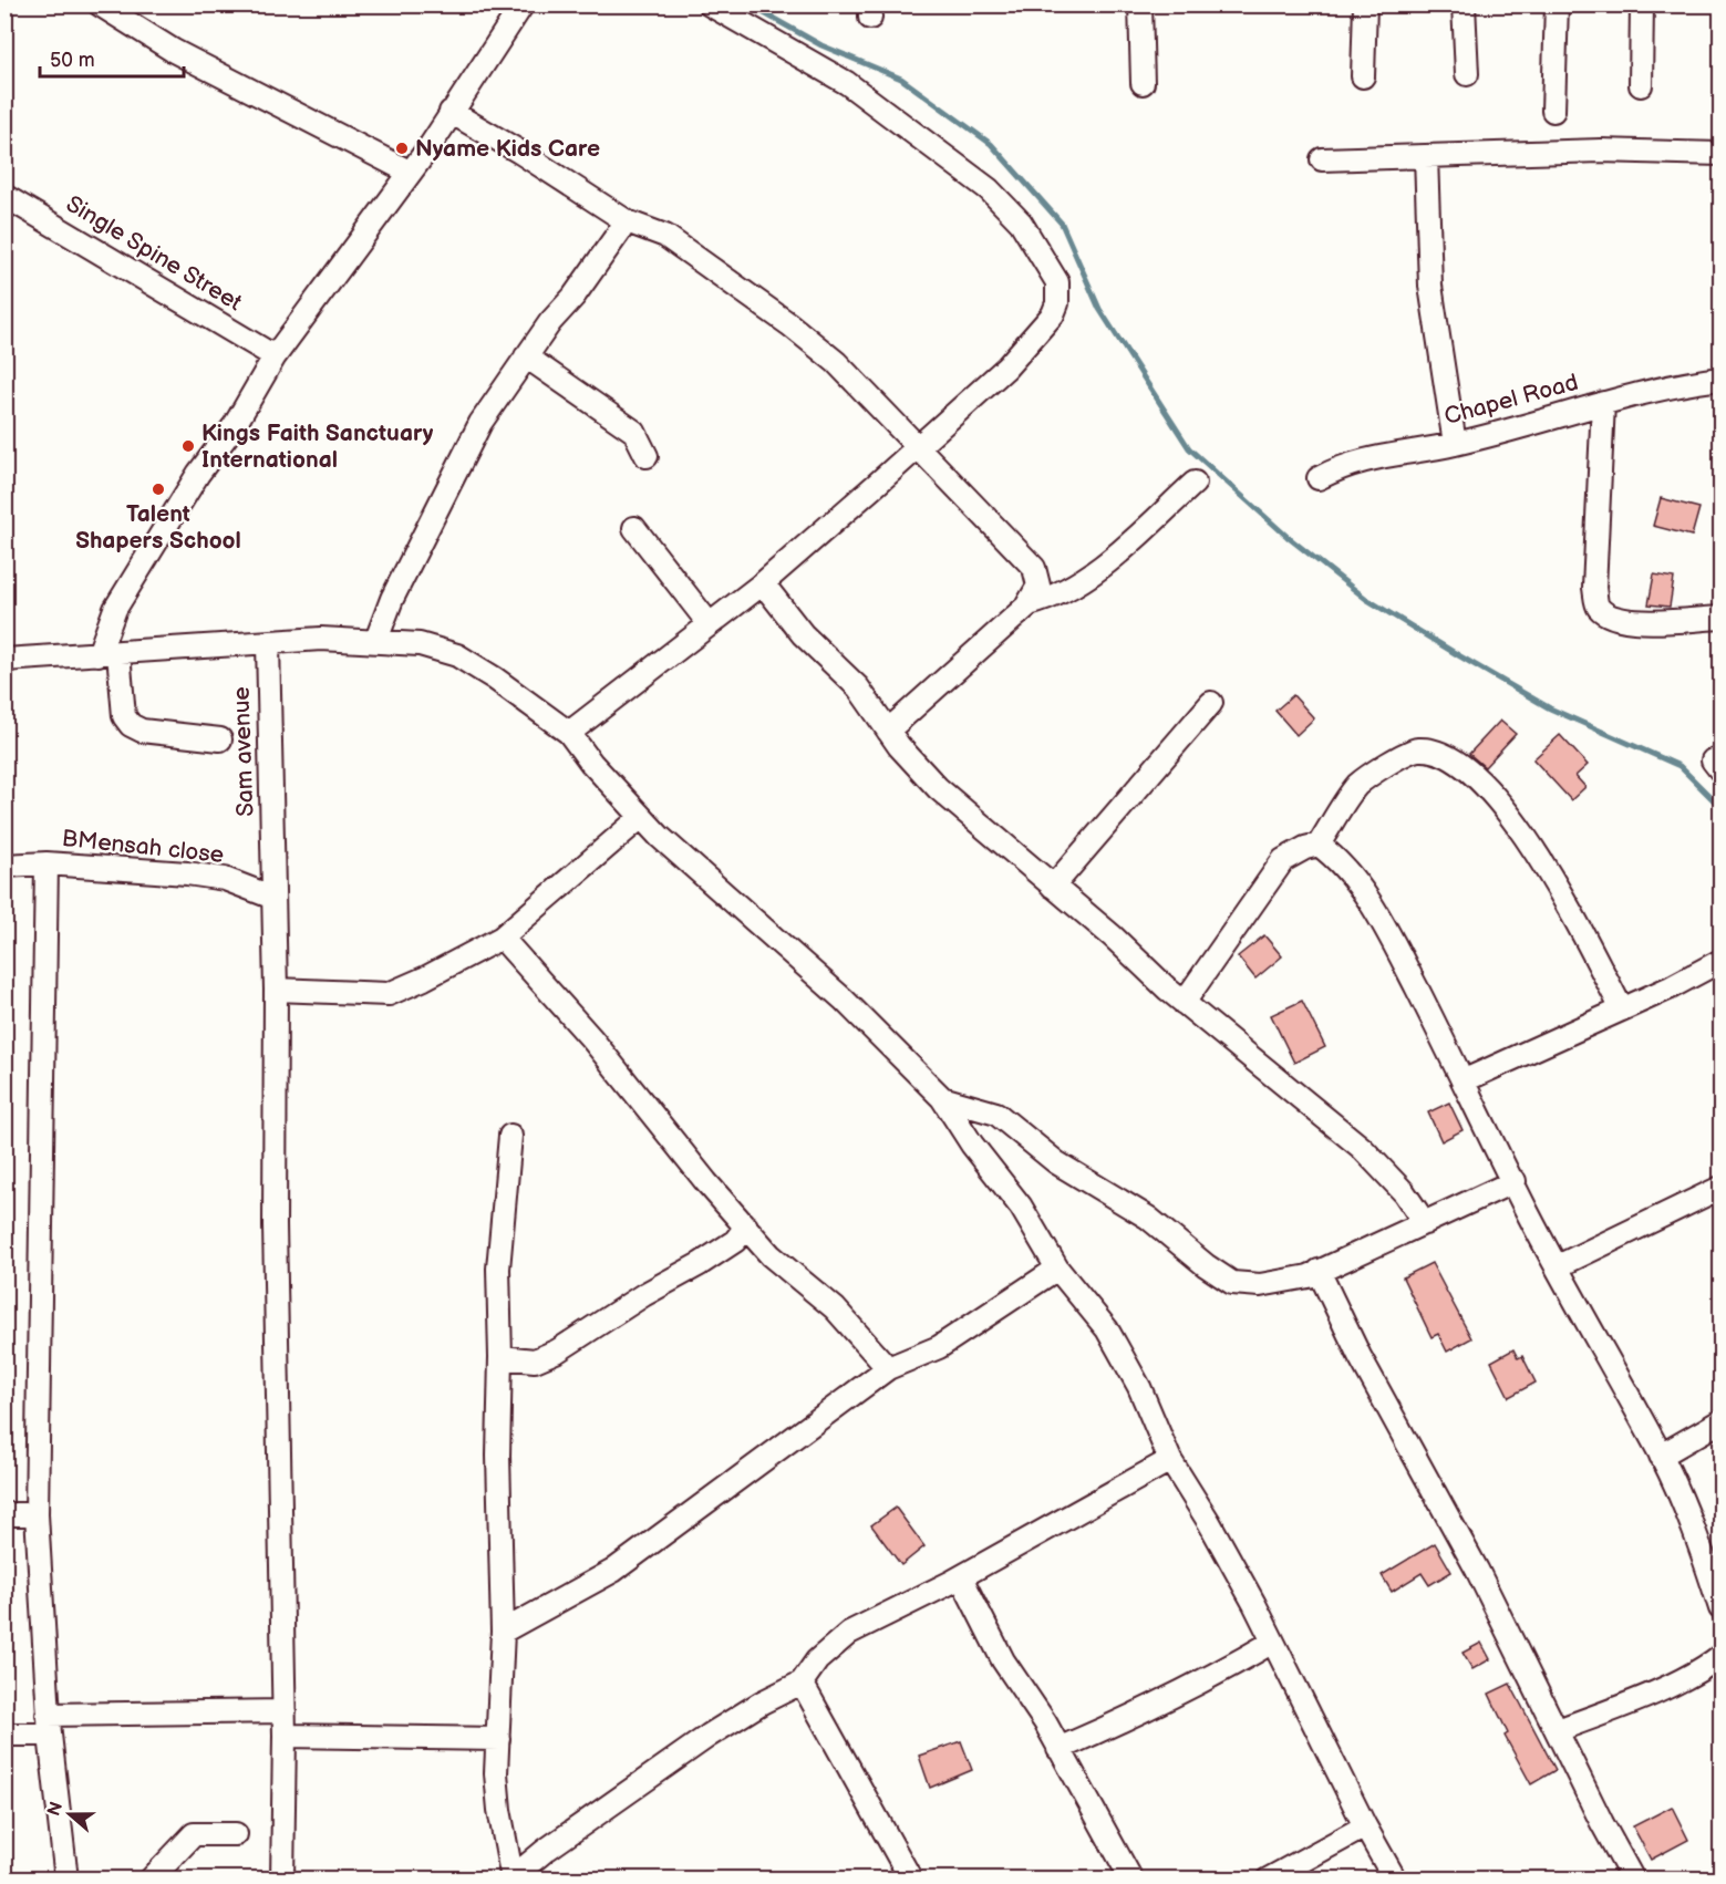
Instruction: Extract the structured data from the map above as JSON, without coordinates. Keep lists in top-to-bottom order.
{
  "streets": {
    "street": [
      "Single Spine Street",
      "Chapel Road",
      "Sam avenue",
      "BMensah close"
    ]
  },
  "crossings": [
    ["Sam avenue", "BMensah close"]
  ],
  "places": ["Nyame Kids Care", "Kings Faith Sanctuary International", "Talent Shapers School"],
  "scale_bar": "50 m",
  "north": "left"
}
